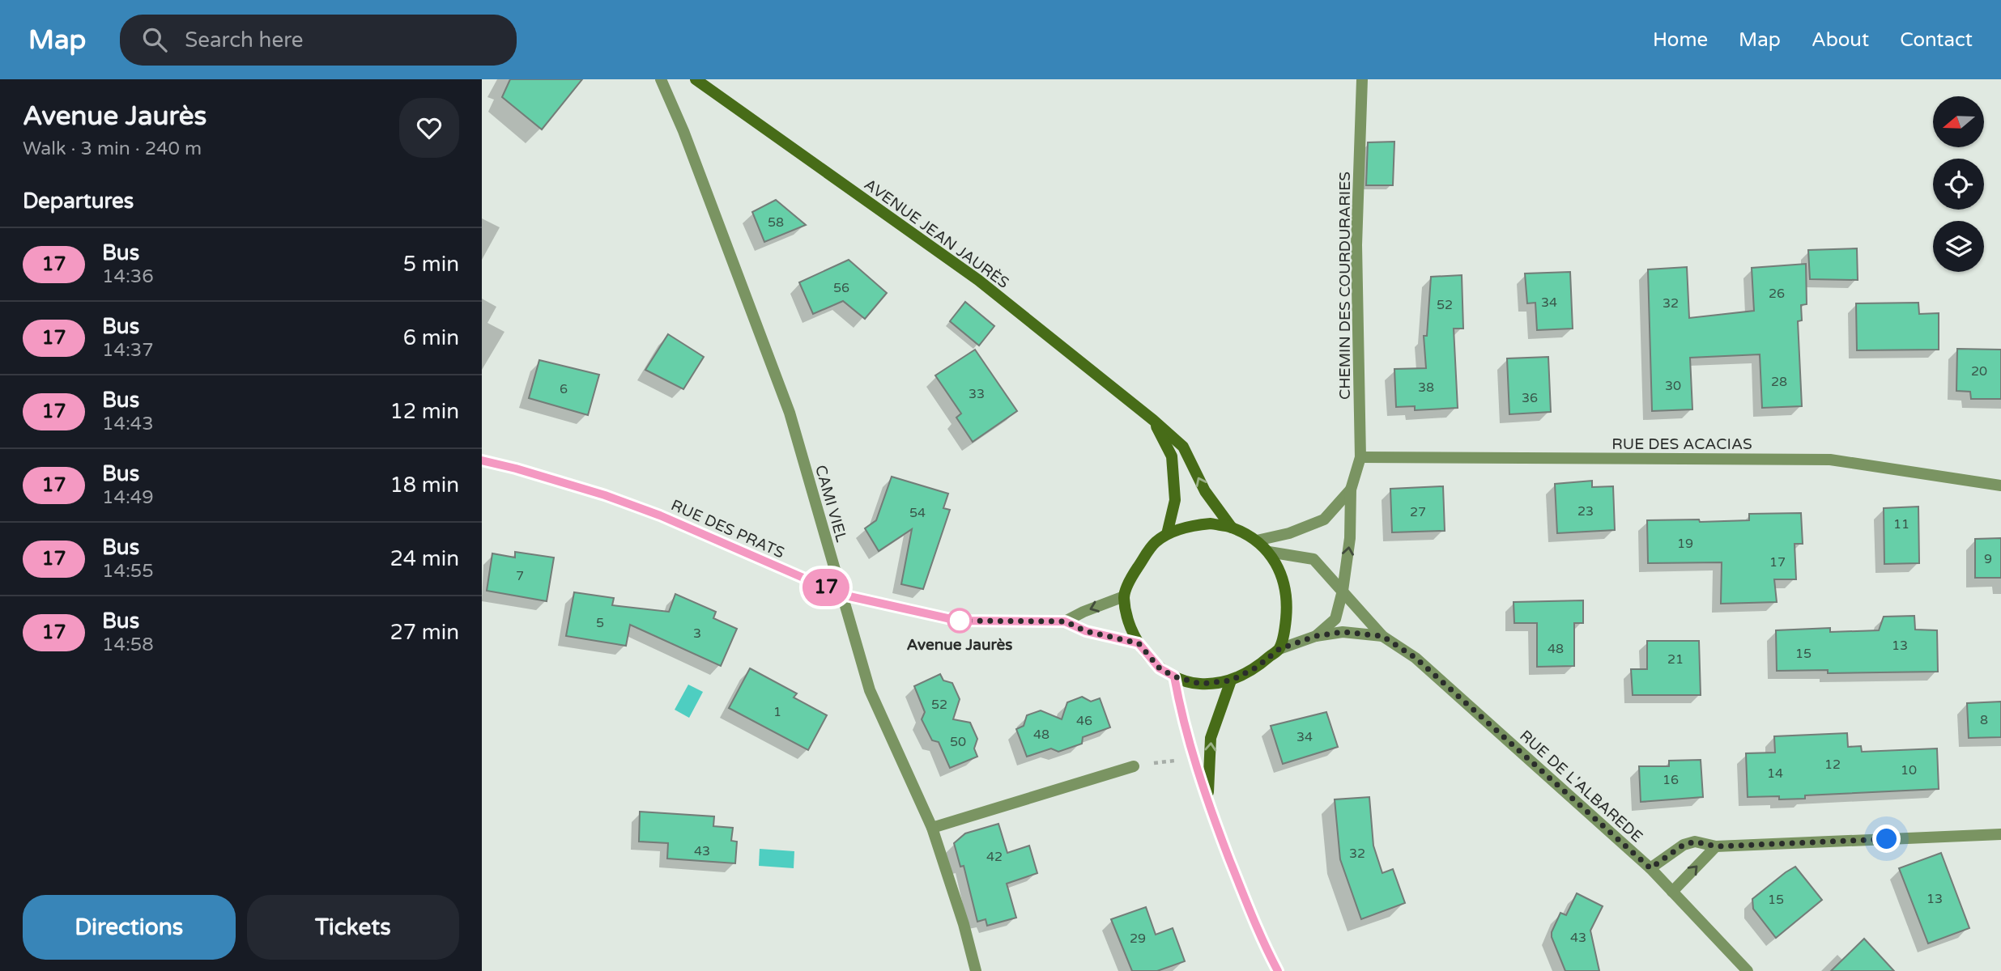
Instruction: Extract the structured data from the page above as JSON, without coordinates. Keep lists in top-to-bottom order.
{
  "streets": {
    "street": [
      "AVENUE JEAN JAURÈS",
      "CHEMIN DES COURDURARIES",
      "RUE DES ACACIAS",
      "CAMI VIEL",
      "RUE DES PRATS",
      "RUE DE L'ALBAREDE"
    ]
  },
  "crossings": [
    ["AVENUE JEAN JAURÈS", "CHEMIN DES COURDURARIES"],
    ["AVENUE JEAN JAURÈS", "RUE DES PRATS"],
    ["AVENUE JEAN JAURÈS", "RUE DE L'ALBAREDE"],
    ["CHEMIN DES COURDURARIES", "RUE DES ACACIAS"],
    ["CHEMIN DES COURDURARIES", "RUE DES PRATS"],
    ["CHEMIN DES COURDURARIES", "RUE DE L'ALBAREDE"],
    ["CAMI VIEL", "RUE DES PRATS"],
    ["RUE DES PRATS", "RUE DE L'ALBAREDE"]
  ],
  "places": ["Avenue Jaurès"],
  "lines": ["bus line 17"],
  "house_numbers": [
    "58",
    "56",
    "26",
    "34",
    "32",
    "52",
    "20",
    "28",
    "30",
    "38",
    "6",
    "33",
    "36",
    "23",
    "27",
    "54",
    "11",
    "19",
    "9",
    "17",
    "7",
    "5",
    "3",
    "13",
    "48",
    "15",
    "21",
    "52",
    "1",
    "8",
    "46",
    "48",
    "34",
    "50",
    "12",
    "10",
    "14",
    "16",
    "43",
    "32",
    "42",
    "13",
    "15",
    "43",
    "29"
  ],
  "north": "left",
  "page": {
    "header": "Map",
    "search": "Search here",
    "nav": [
      "Home",
      "Map",
      "About",
      "Contact"
    ],
    "heading": [
      ["Avenue Jaurès", "Walk · 3 min · 240 m"],
      "Departures"
    ],
    "on_map": "17",
    "list": [
      {
        "mark": "17",
        "name": "Bus",
        "note": "14:36",
        "value": "5 min"
      },
      {
        "mark": "17",
        "name": "Bus",
        "note": "14:37",
        "value": "6 min"
      },
      {
        "mark": "17",
        "name": "Bus",
        "note": "14:43",
        "value": "12 min"
      },
      {
        "mark": "17",
        "name": "Bus",
        "note": "14:49",
        "value": "18 min"
      },
      {
        "mark": "17",
        "name": "Bus",
        "note": "14:55",
        "value": "24 min"
      },
      {
        "mark": "17",
        "name": "Bus",
        "note": "14:58",
        "value": "27 min"
      }
    ],
    "buttons": ["Directions", "Tickets"]
  }
}
